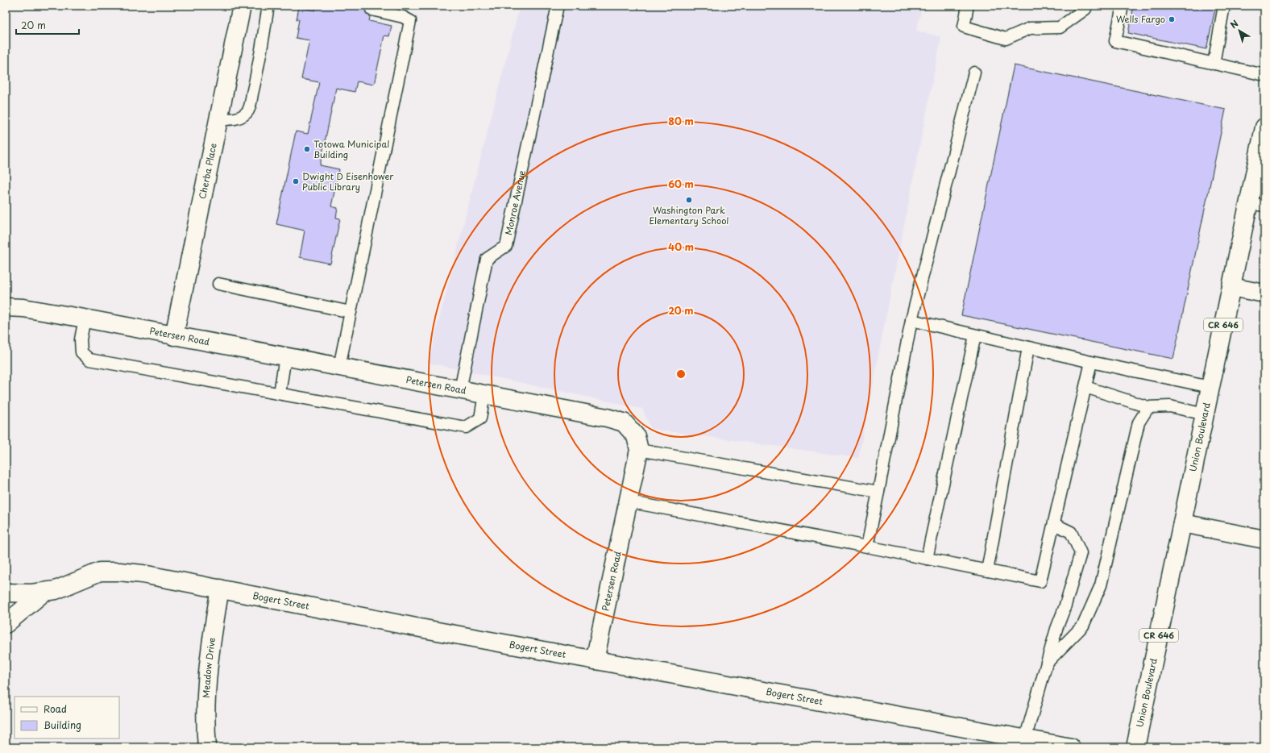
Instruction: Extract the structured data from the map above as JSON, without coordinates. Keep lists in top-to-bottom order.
{
  "streets": {
    "street": [
      "Cherba Place",
      "CR 646",
      "Petersen Road",
      "Union Boulevard",
      "Bogert Street",
      "Meadow Drive"
    ],
    "lane": ["Monroe Avenue"]
  },
  "crossings": [
    ["Cherba Place", "Petersen Road"],
    ["Monroe Avenue", "Petersen Road"],
    ["Petersen Road", "Bogert Street"],
    ["Bogert Street", "Meadow Drive"]
  ],
  "places": [
    "Wells Fargo",
    "Totowa Municipal Building",
    "Dwight D Eisenhower Public Library",
    "Washington Park Elementary School"
  ],
  "legend": ["Road", "Building"],
  "scale_bar": "20 m",
  "north": "top left",
  "rings": [
    "80 m",
    "60 m",
    "40 m",
    "20 m"
  ]
}
